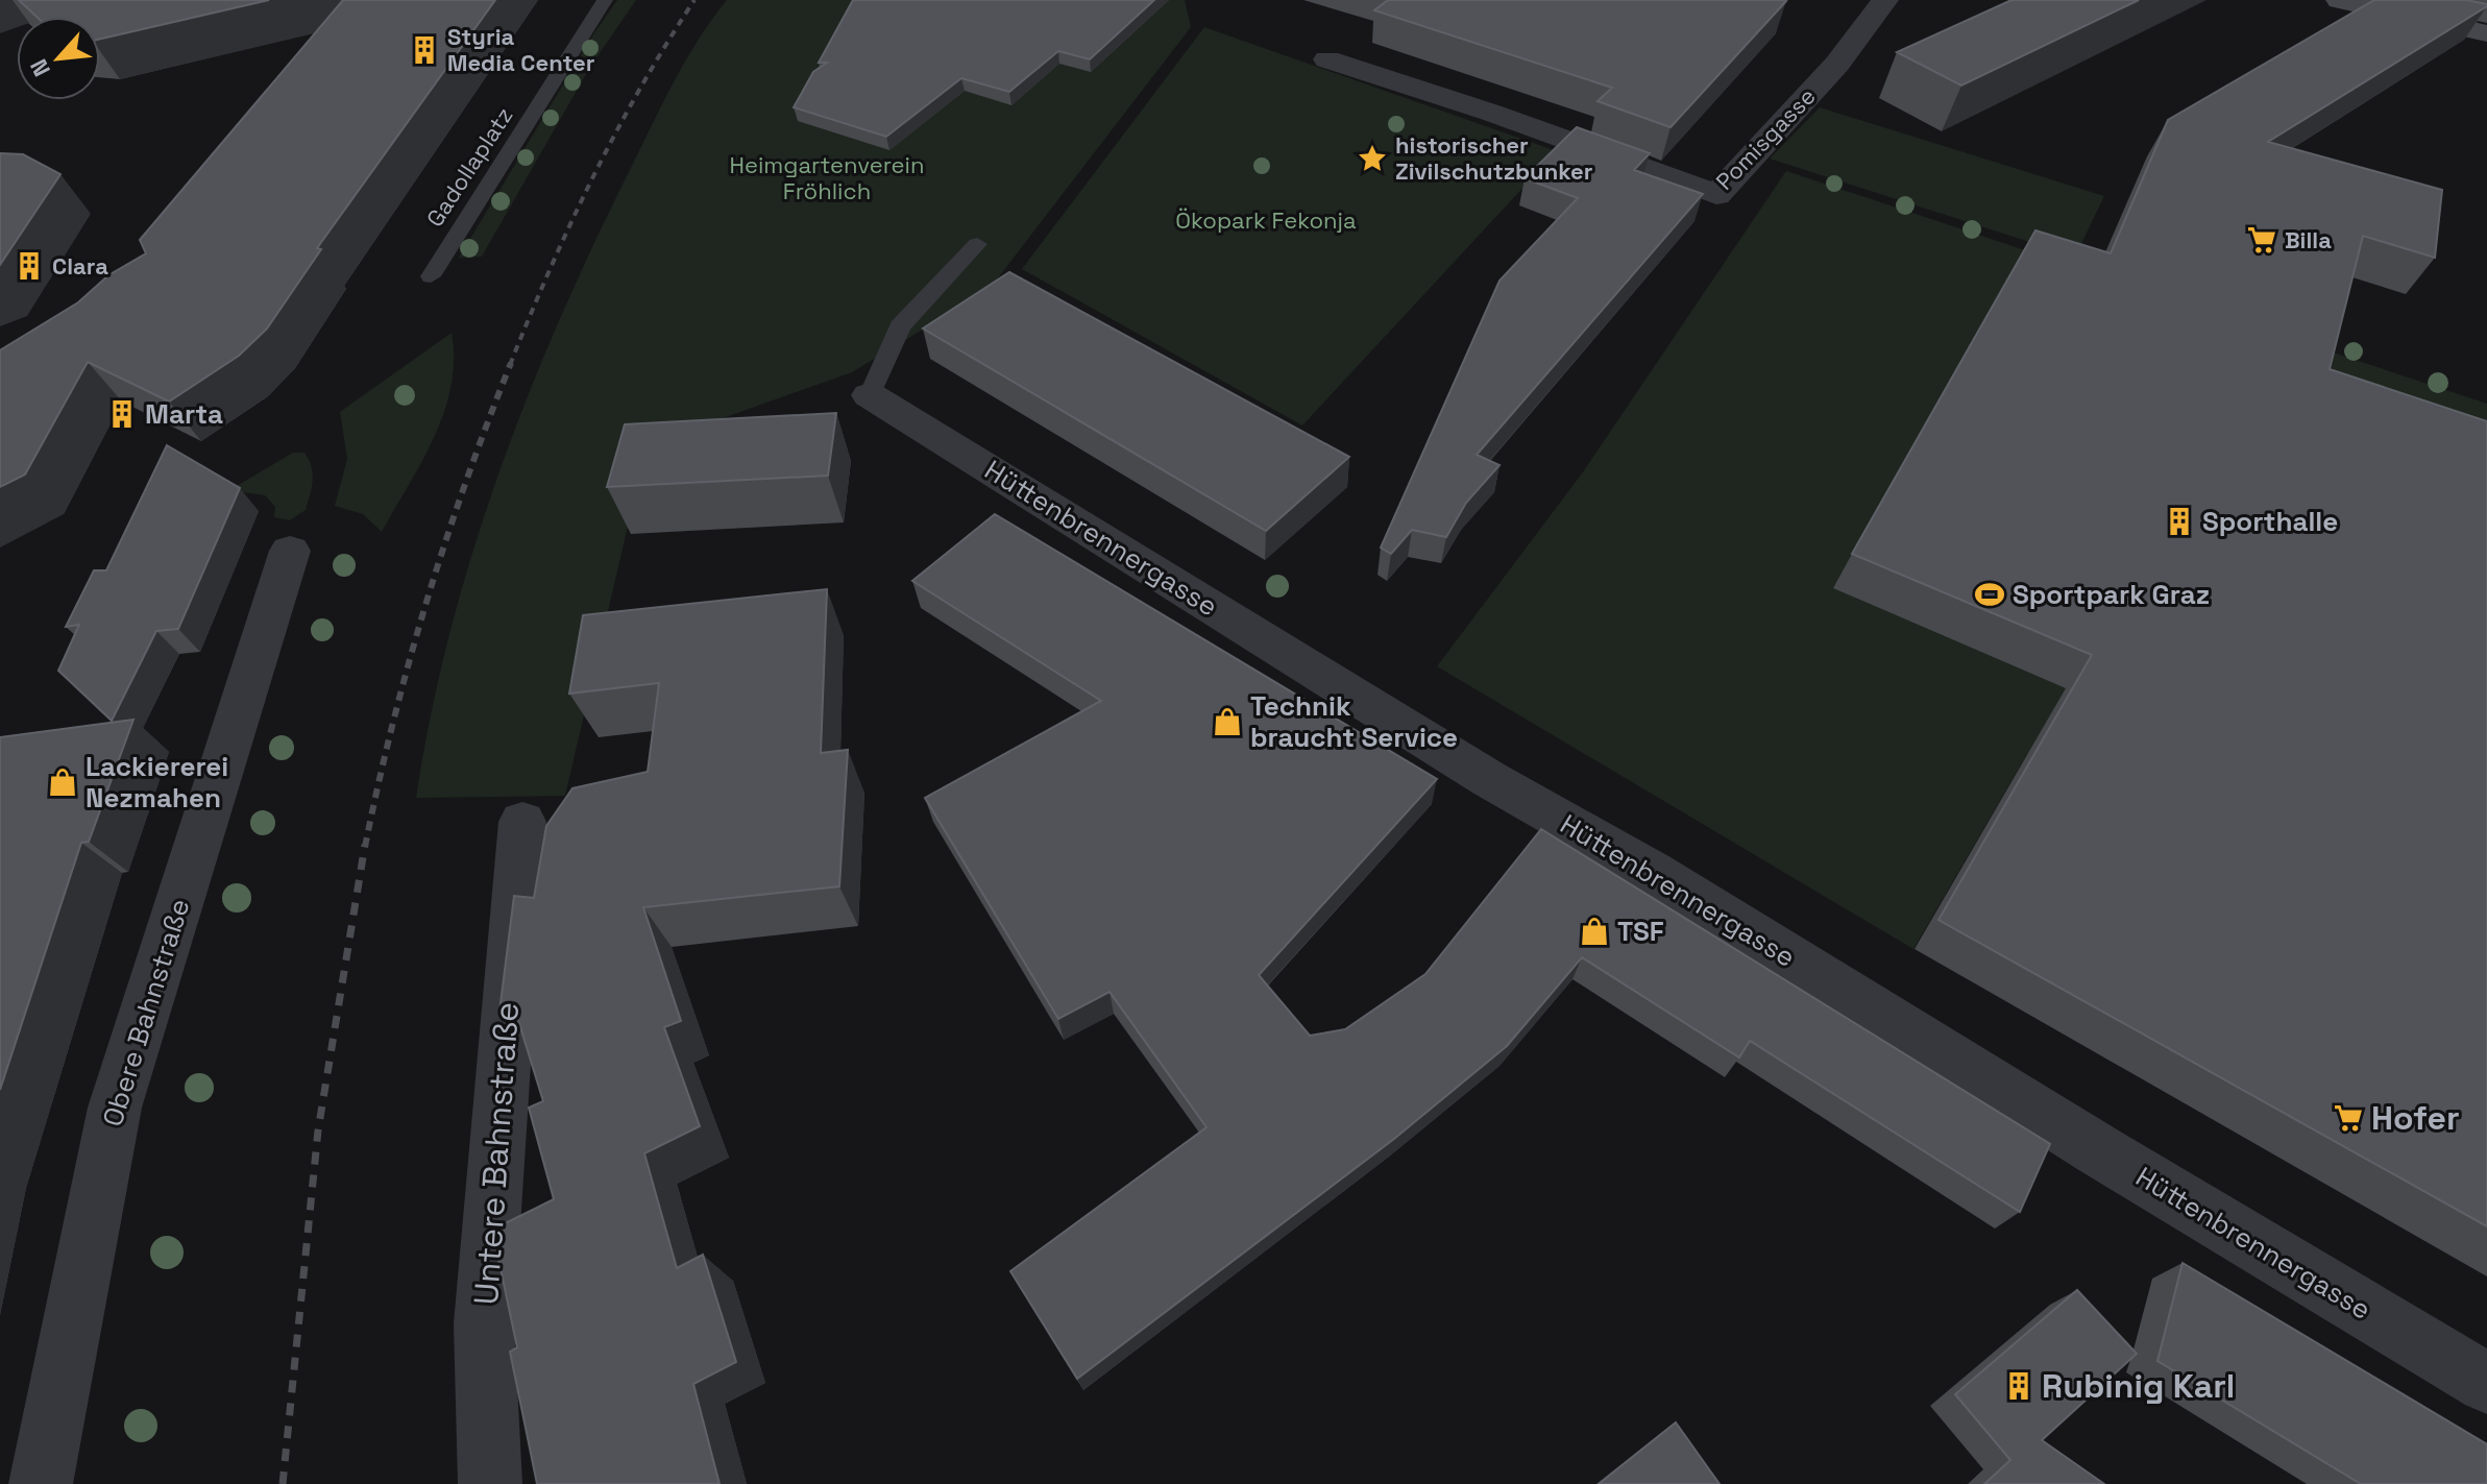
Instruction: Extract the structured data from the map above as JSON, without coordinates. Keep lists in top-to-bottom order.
{
  "streets": {
    "street": [
      "Pomisgasse",
      "Hüttenbrennergasse",
      "Obere Bahnstraße",
      "Untere Bahnstraße"
    ],
    "lane": ["Gadollaplatz"]
  },
  "parks": ["Heimgartenverein Fröhlich", "Ökopark Fekonja"],
  "places": {
    "building": [
      "Styria Media Center",
      "Clara",
      "Marta",
      "Sporthalle",
      "Rubinig Karl"
    ],
    "place": ["historischer Zivilschutzbunker"],
    "supermarket": ["Billa", "Hofer"],
    "sports": ["Sportpark Graz"],
    "shop": ["Technik braucht Service", "Lackiererei Nezmahen", "TSF"]
  },
  "north": "bottom left"
}
